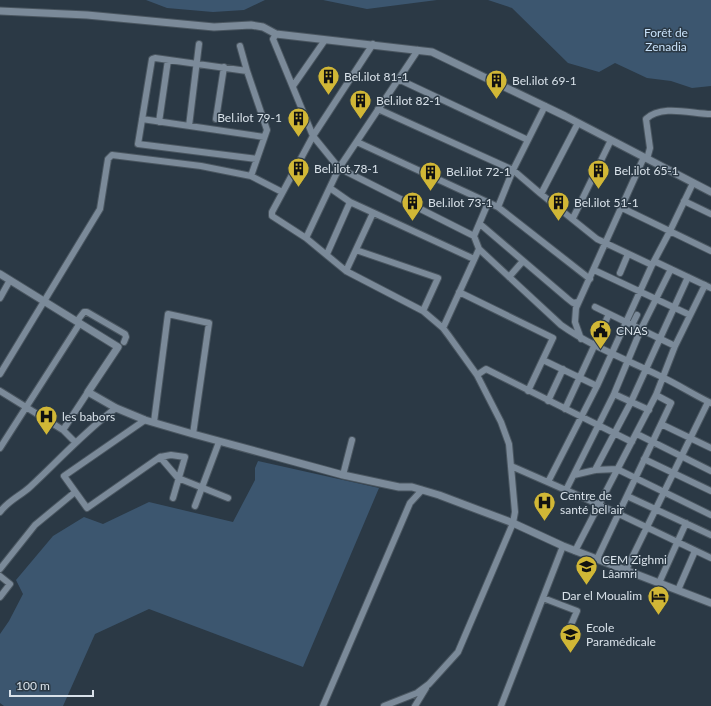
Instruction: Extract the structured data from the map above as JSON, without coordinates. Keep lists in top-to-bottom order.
{
  "parks": ["Forêt de Zenadia"],
  "places": {
    "building": [
      "Bel.ilot 81-1",
      "Bel.ilot 69-1",
      "Bel.ilot 82-1",
      "Bel.ilot 79-1",
      "Bel.ilot 78-1",
      "Bel.ilot 65-1",
      "Bel.ilot 72-1",
      "Bel.ilot 73-1",
      "Bel.ilot 51-1"
    ],
    "public building": ["CNAS"],
    "hospital": ["les babors", "Centre de santé bel air"],
    "school or university": ["CEM Zighmi Lâamri", "Ecole Paramédicale"],
    "hotel": ["Dar el Moualim"]
  },
  "scale_bar": "100 m"
}
